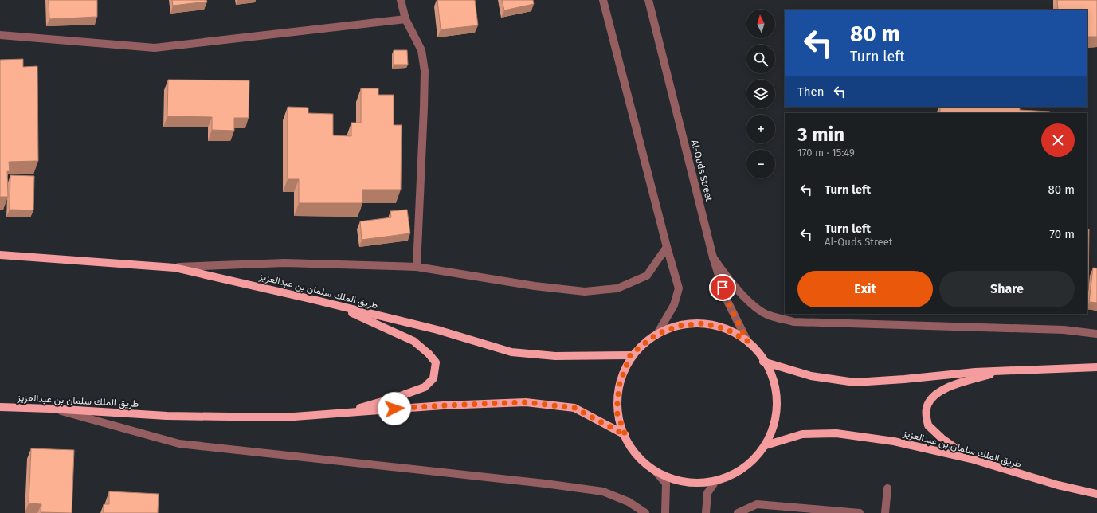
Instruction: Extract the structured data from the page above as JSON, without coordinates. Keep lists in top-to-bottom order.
{
  "streets": {
    "main road": ["طريق الملك سلمان بن عبدالعزيز"],
    "street": ["Al-Quds Street"]
  },
  "north": "top",
  "page": {
    "map_buttons": ["+", "−"],
    "turn": ["80 m", "Turn left"],
    "then": "Then",
    "heading": ["3 min", "170 m · 15:49"],
    "list": [
      {
        "name": "Turn left",
        "value": "80 m"
      },
      {
        "name": "Turn left",
        "note": "Al-Quds Street",
        "value": "70 m"
      }
    ],
    "buttons": ["Exit", "Share"]
  }
}
